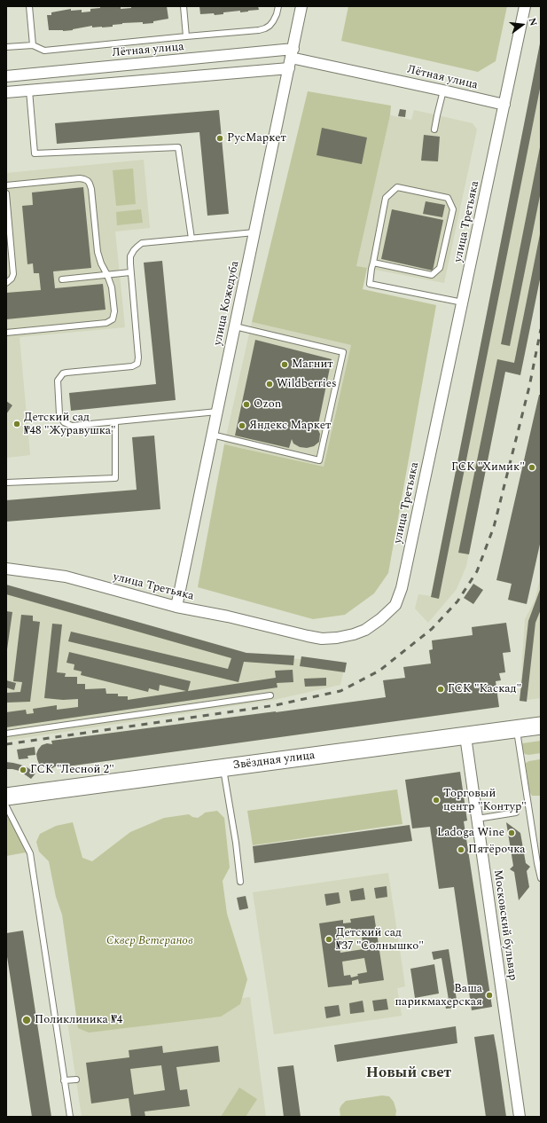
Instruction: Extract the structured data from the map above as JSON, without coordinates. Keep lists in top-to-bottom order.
{
  "streets": {
    "main road": ["Звёздная улица"],
    "street": [
      "Лётная улица",
      "улица Третьяка",
      "улица Кожедуба",
      "Московский бульвар"
    ]
  },
  "crossings": [
    ["Лётная улица", "улица Третьяка"],
    ["Лётная улица", "улица Кожедуба"],
    ["улица Третьяка", "улица Кожедуба"],
    ["Звёздная улица", "Московский бульвар"]
  ],
  "districts": ["Новый свет"],
  "parks": ["Сквер Ветеранов"],
  "places": [
    "РусМаркет",
    "Магнит",
    "Wildberries",
    "Ozon",
    "Детский сад №48 \"Журавушка\"",
    "Яндекс Маркет",
    "ГСК \"Химик\"",
    "ГСК \"Каскад\"",
    "ГСК \"Лесной 2\"",
    "Торговый центр \"Контур\"",
    "Ladoga Wine",
    "Пятёрочка",
    "Детский сад №37 \"Солнышко\"",
    "Ваша парикмахерская",
    "Поликлиника №4"
  ],
  "north": "right"
}
